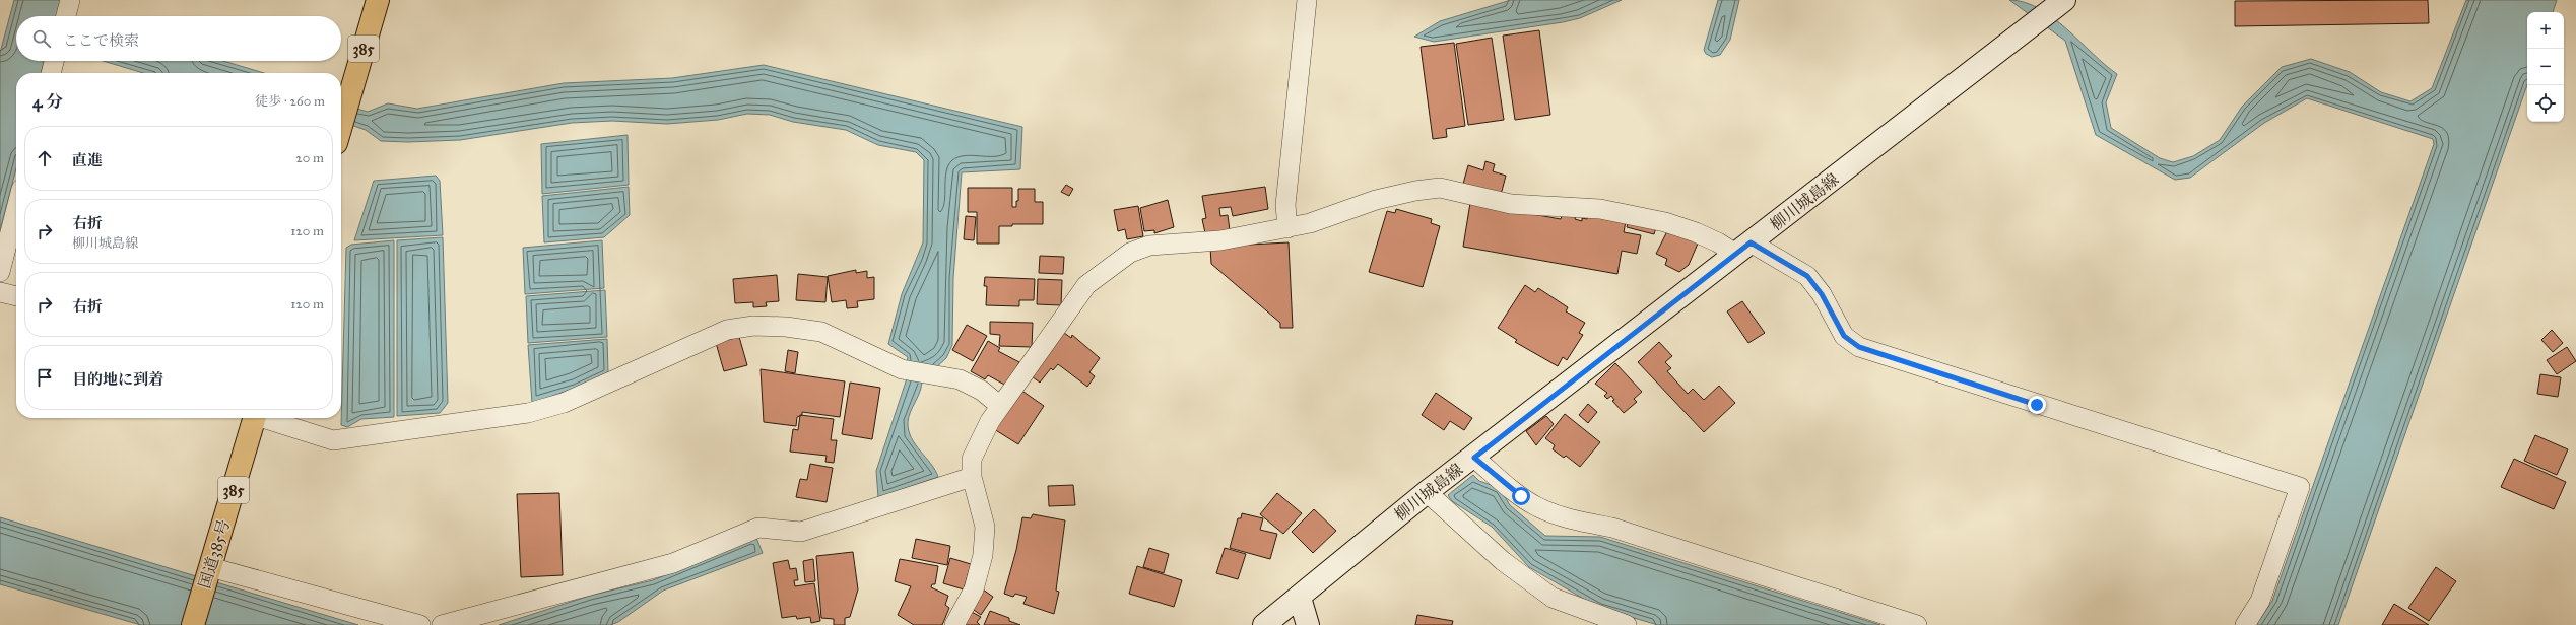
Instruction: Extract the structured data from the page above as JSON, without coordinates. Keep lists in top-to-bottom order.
{
  "streets": {
    "highway": ["385", "国道385号"],
    "main road": ["柳川城島線"]
  },
  "page": {
    "map_buttons": ["+", "−"],
    "search": "ここで検索",
    "heading": ["4 分", "徒歩 · 260 m"],
    "list": [
      ["直進", "20 m"],
      ["右折", "柳川城島線", "120 m"],
      ["右折", "120 m"],
      "目的地に到着"
    ]
  }
}
